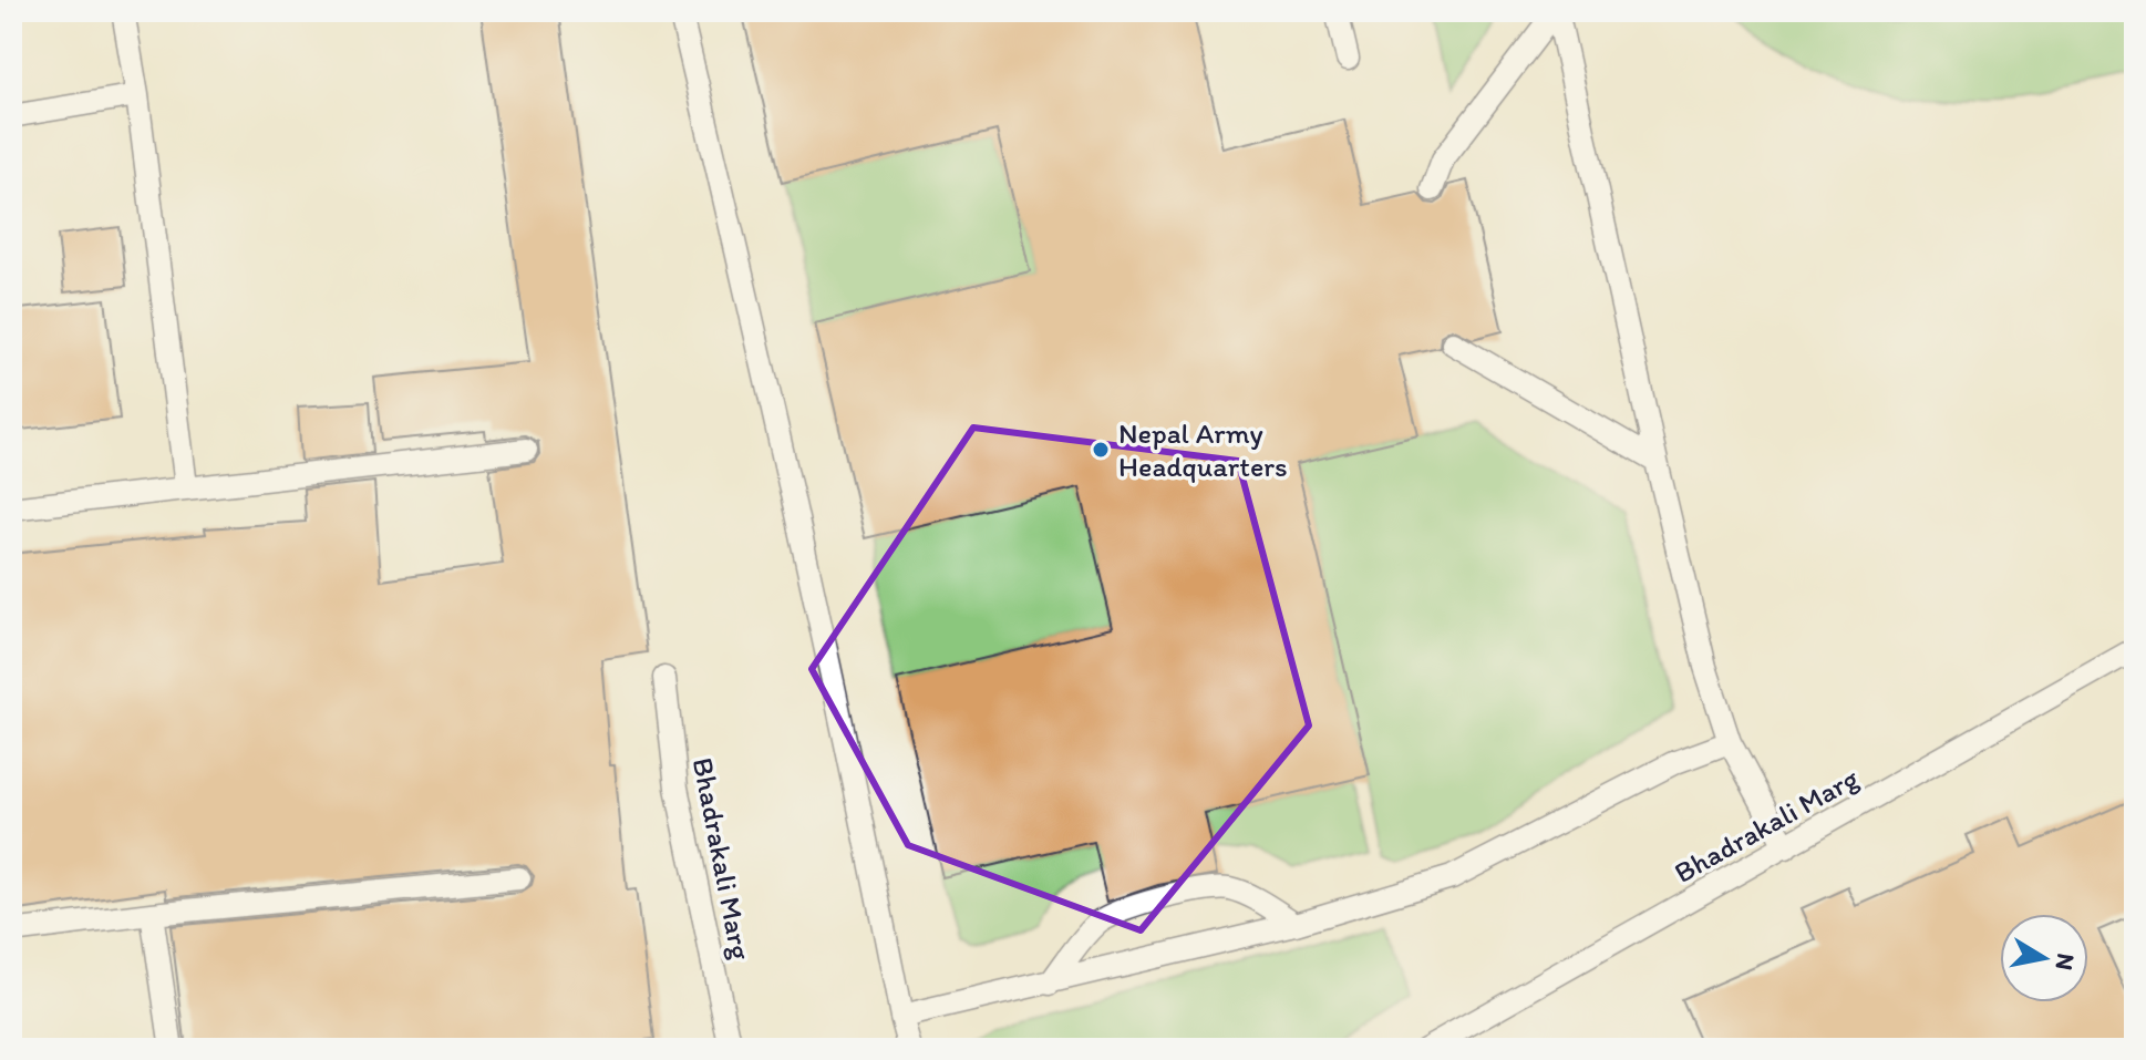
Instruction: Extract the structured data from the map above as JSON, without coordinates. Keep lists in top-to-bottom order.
{
  "streets": {
    "lane": ["Bhadrakali Marg"]
  },
  "places": ["Nepal Army Headquarters"],
  "north": "right"
}
